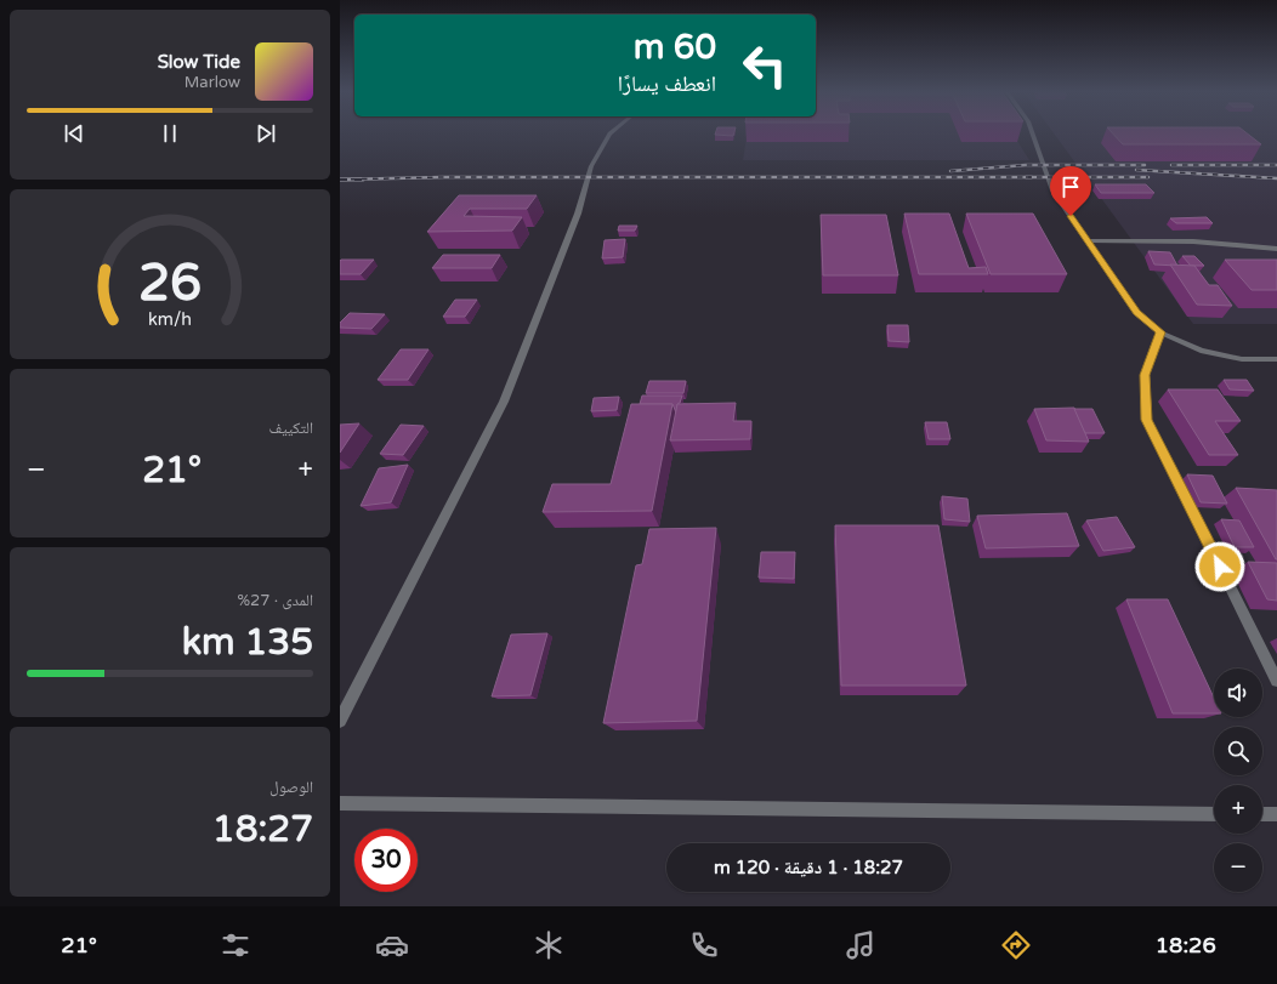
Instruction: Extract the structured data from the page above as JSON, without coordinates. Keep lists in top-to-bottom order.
{
  "page": {
    "turn": ["60 m", "انعطف يسارًا"],
    "song": ["Slow Tide", "Marlow"],
    "tile": [
      "التكييف",
      ["المدى · 27%", "135 km"],
      ["الوصول", "18:27"]
    ],
    "heat": ["−", "21°", "+"],
    "map_buttons": ["+", "−"],
    "limit": "30",
    "trip": "18:27 · 1 دقيقة · 120 m",
    "tabs": ["18:26", "21°"],
    "gauge": ["26", "km/h"]
  }
}
